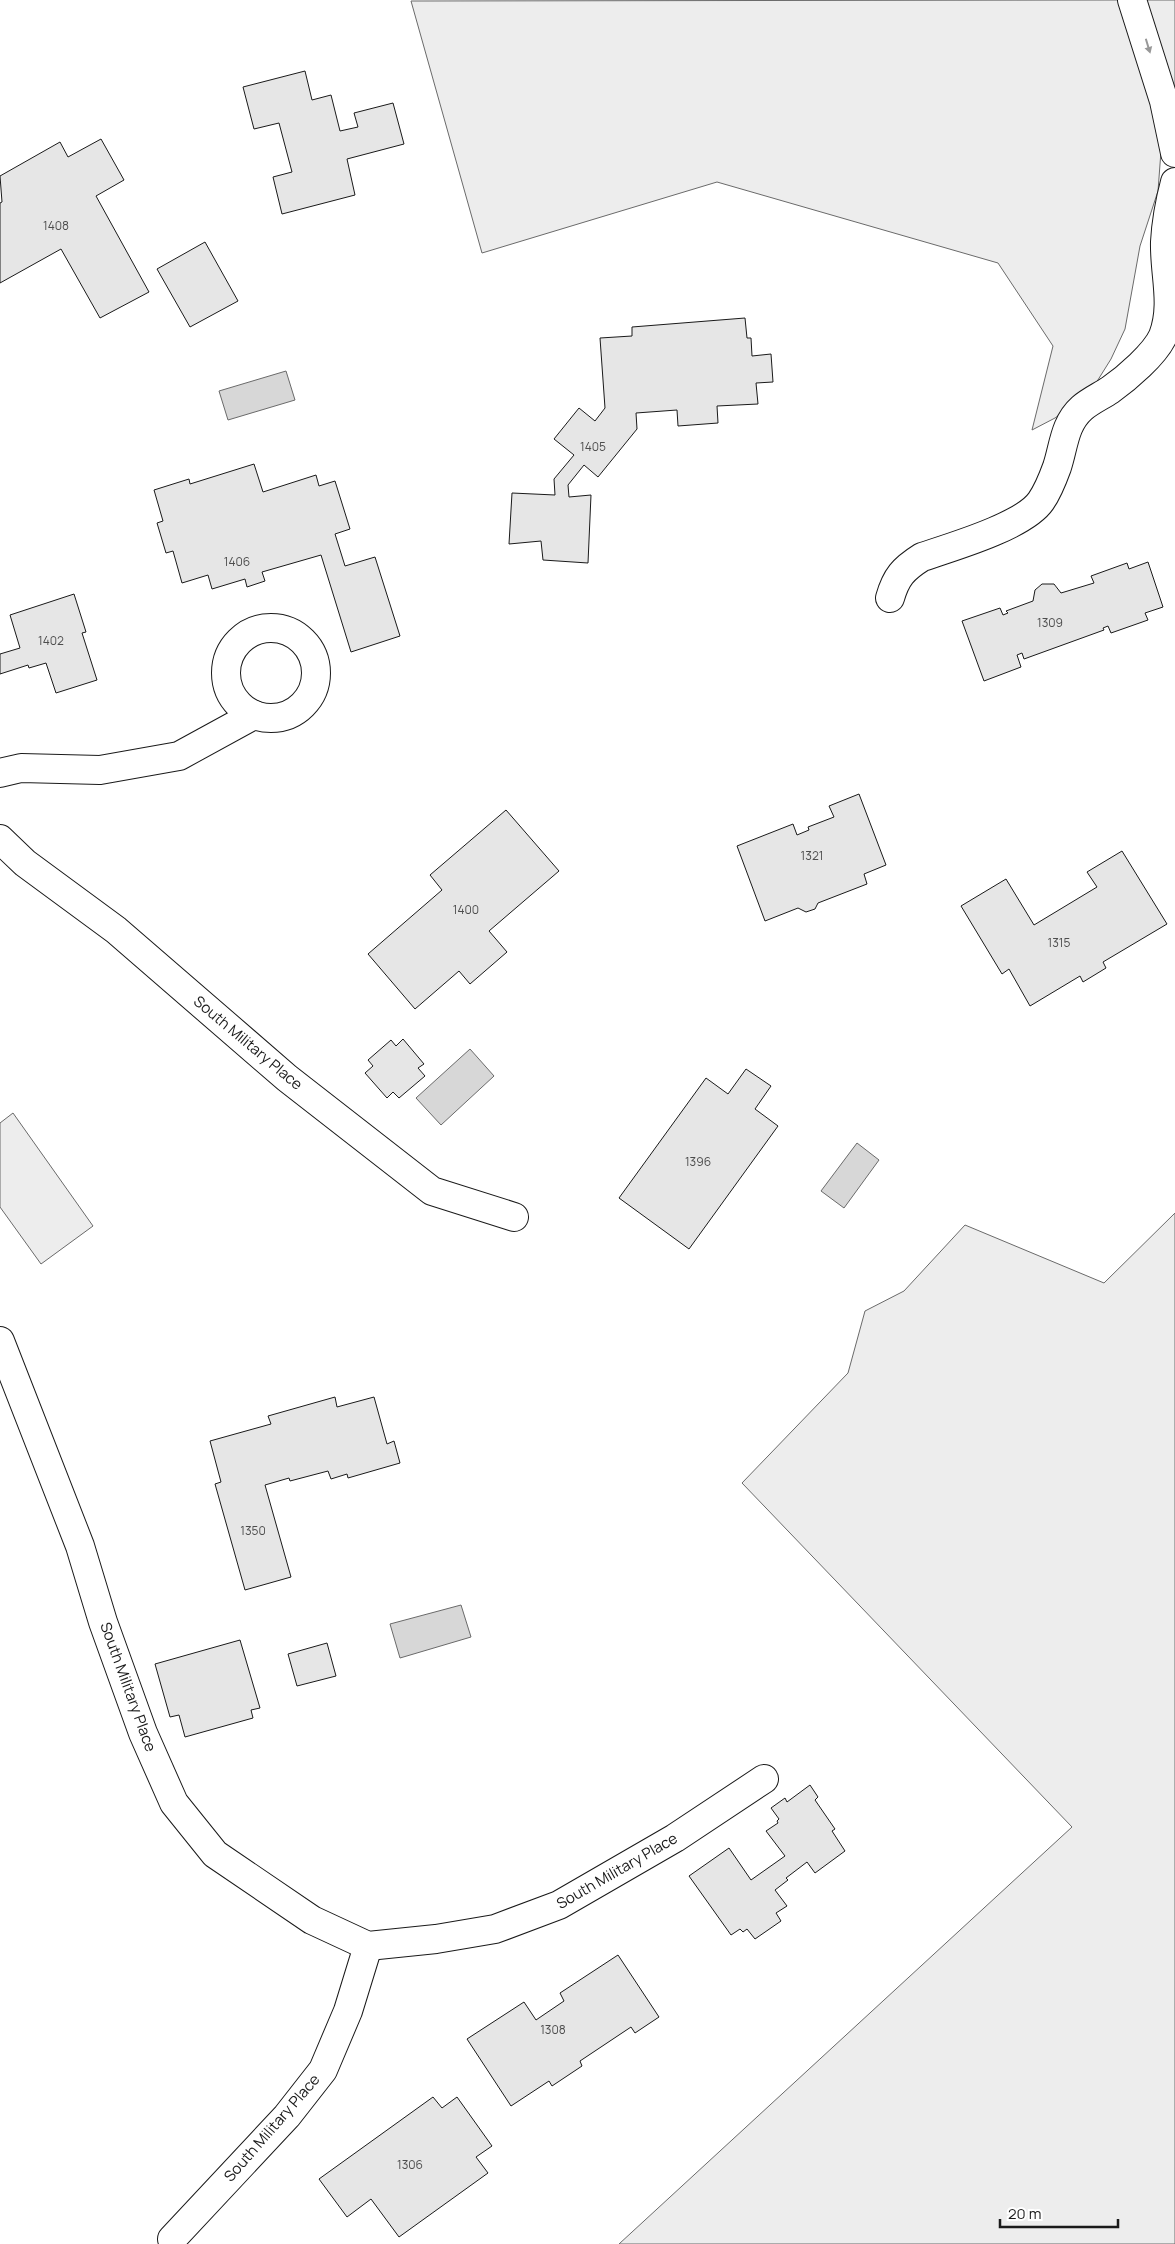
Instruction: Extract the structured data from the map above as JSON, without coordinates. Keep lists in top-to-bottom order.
{
  "streets": {
    "street": ["South Military Place"]
  },
  "house_numbers": [
    "1408",
    "1405",
    "1406",
    "1309",
    "1402",
    "1321",
    "1400",
    "1315",
    "1396",
    "1350",
    "1308",
    "1306"
  ],
  "scale_bar": "20 m"
}
